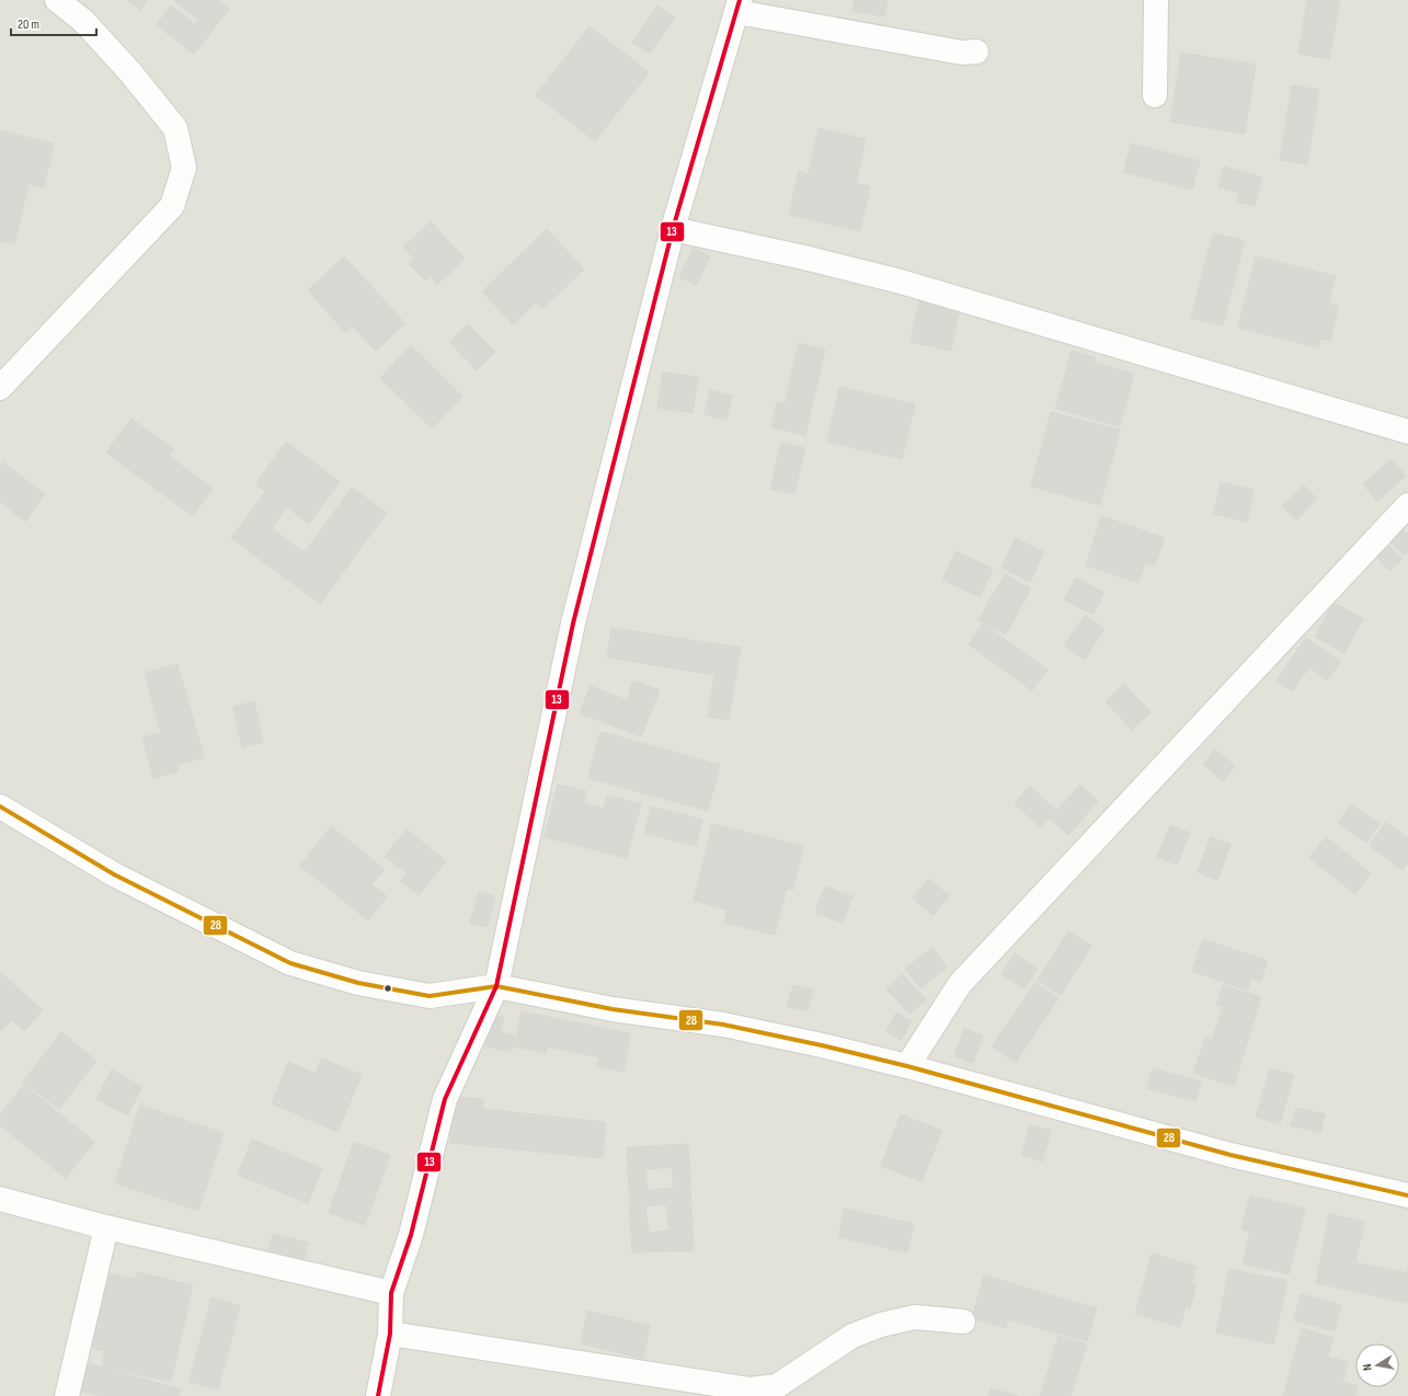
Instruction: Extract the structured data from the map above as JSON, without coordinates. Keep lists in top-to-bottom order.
{
  "lines": ["transit line 13", "transit line 28"],
  "scale_bar": "20 m",
  "north": "left"
}
